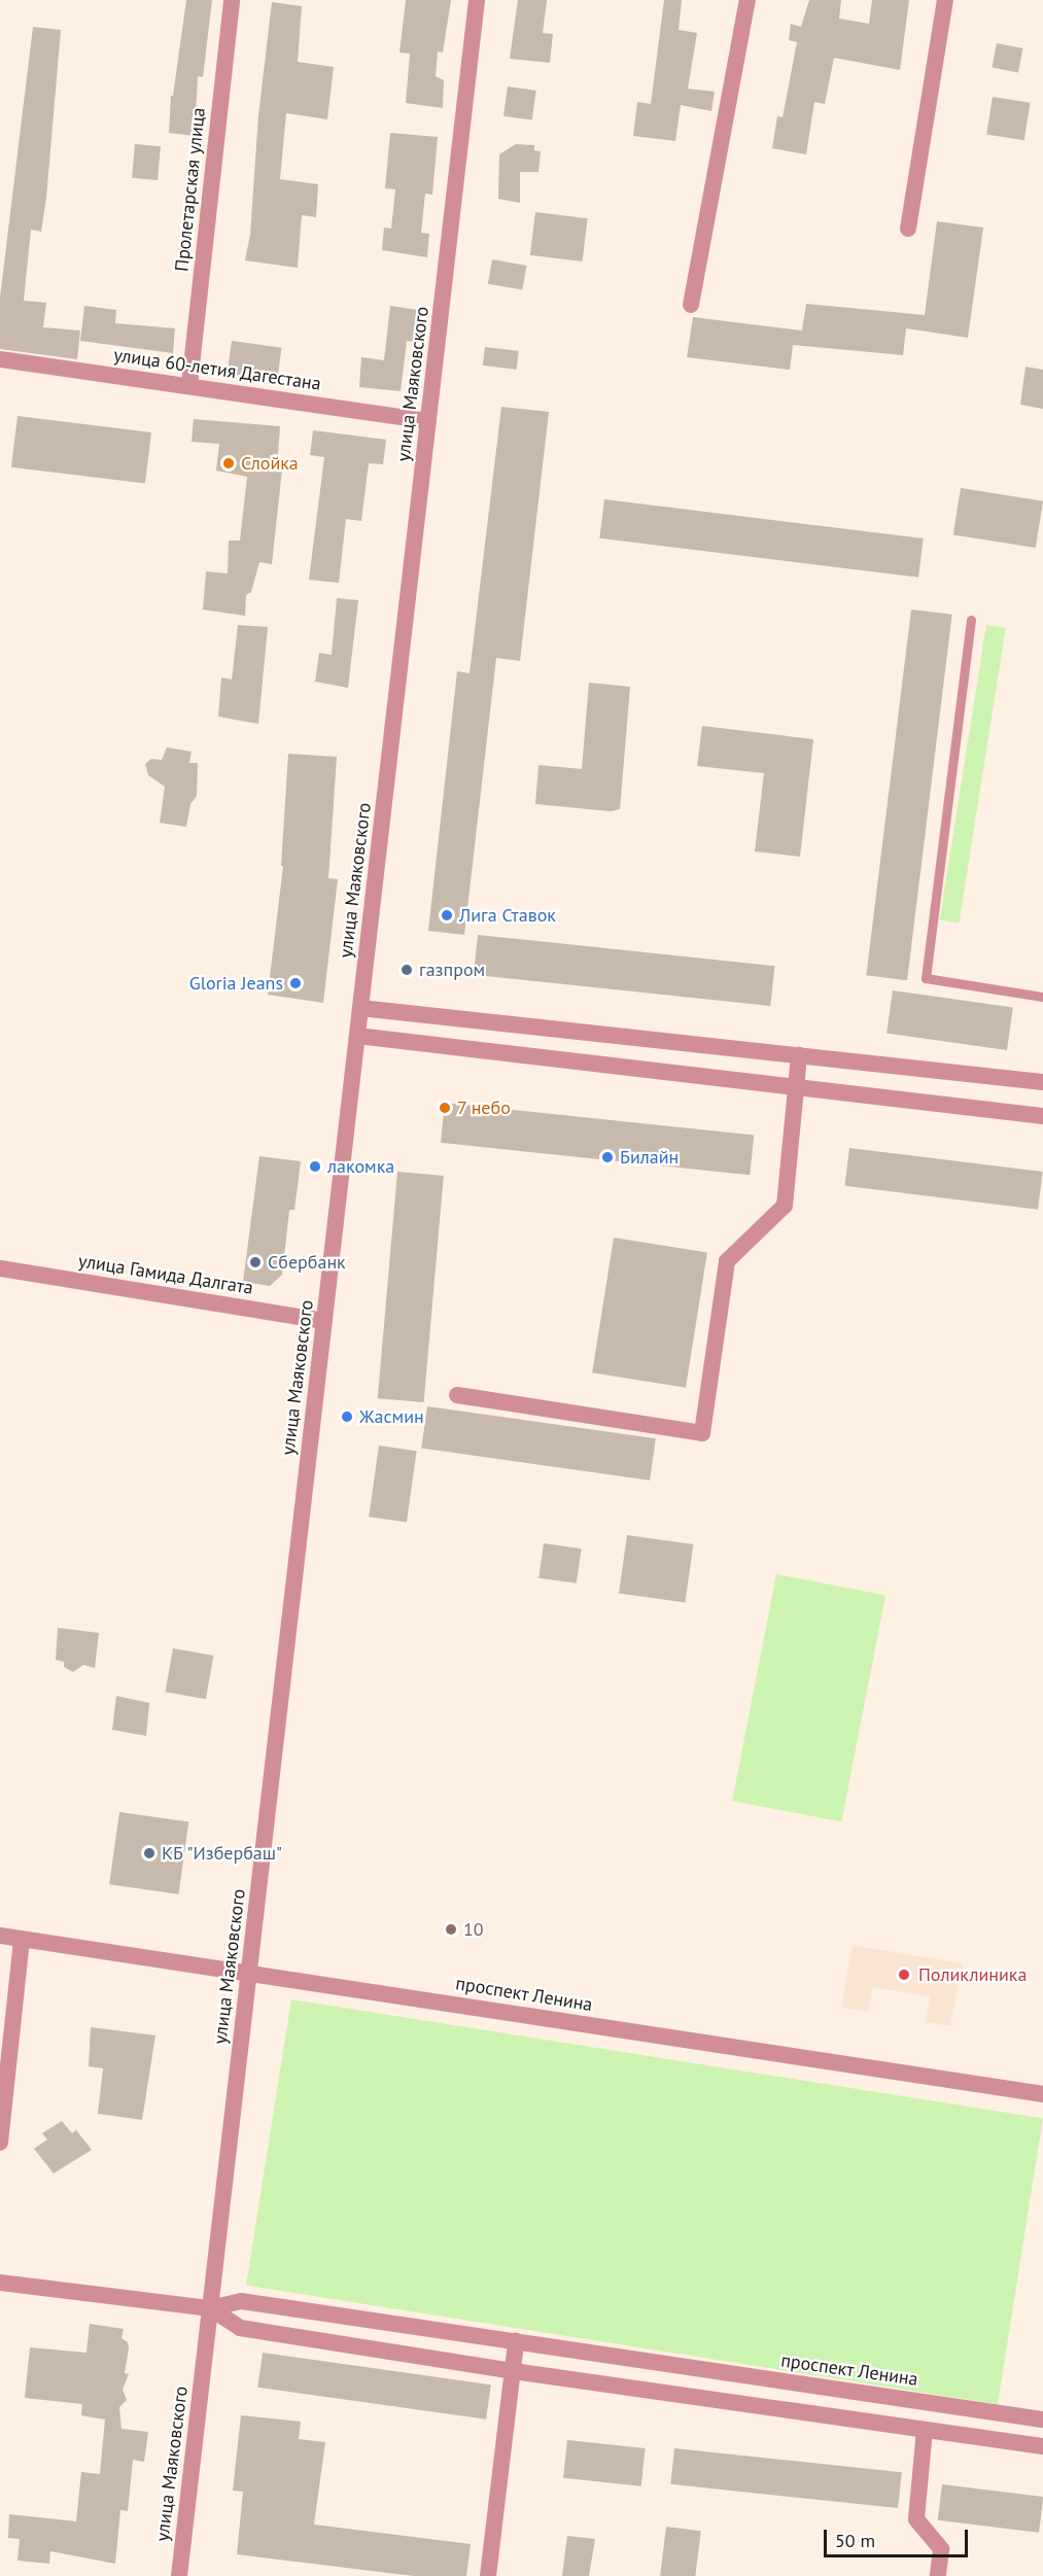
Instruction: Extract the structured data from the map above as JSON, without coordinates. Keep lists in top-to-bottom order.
{
  "streets": {
    "street": [
      "Пролетарская улица",
      "улица 60-летия Дагестана",
      "улица Маяковского",
      "улица Гамида Далгата",
      "проспект Ленина"
    ]
  },
  "crossings": [
    ["Пролетарская улица", "улица 60-летия Дагестана"],
    ["улица 60-летия Дагестана", "улица Маяковского"],
    ["улица Маяковского", "улица Гамида Далгата"],
    ["улица Маяковского", "проспект Ленина"]
  ],
  "places": [
    "Слойка",
    "Лига Ставок",
    "газпром",
    "Gloria Jeans",
    "7 небо",
    "Билайн",
    "лакомка",
    "Сбербанк",
    "Жасмин",
    "КБ \"Избербаш\"",
    "10",
    "Поликлиника"
  ],
  "scale_bar": "50 m"
}
